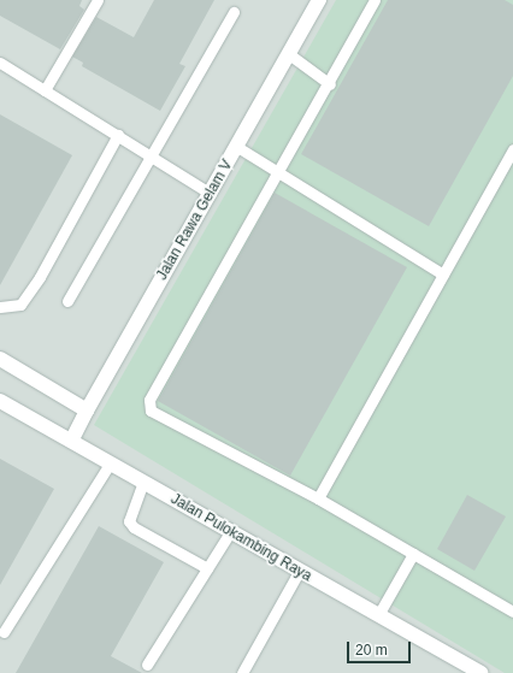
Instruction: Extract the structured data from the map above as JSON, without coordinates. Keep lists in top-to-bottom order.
{
  "streets": {
    "street": ["Jalan Rawa Gelam V", "Jalan Pulokambing Raya"]
  },
  "crossings": [
    ["Jalan Rawa Gelam V", "Jalan Pulokambing Raya"]
  ],
  "scale_bar": "20 m"
}
